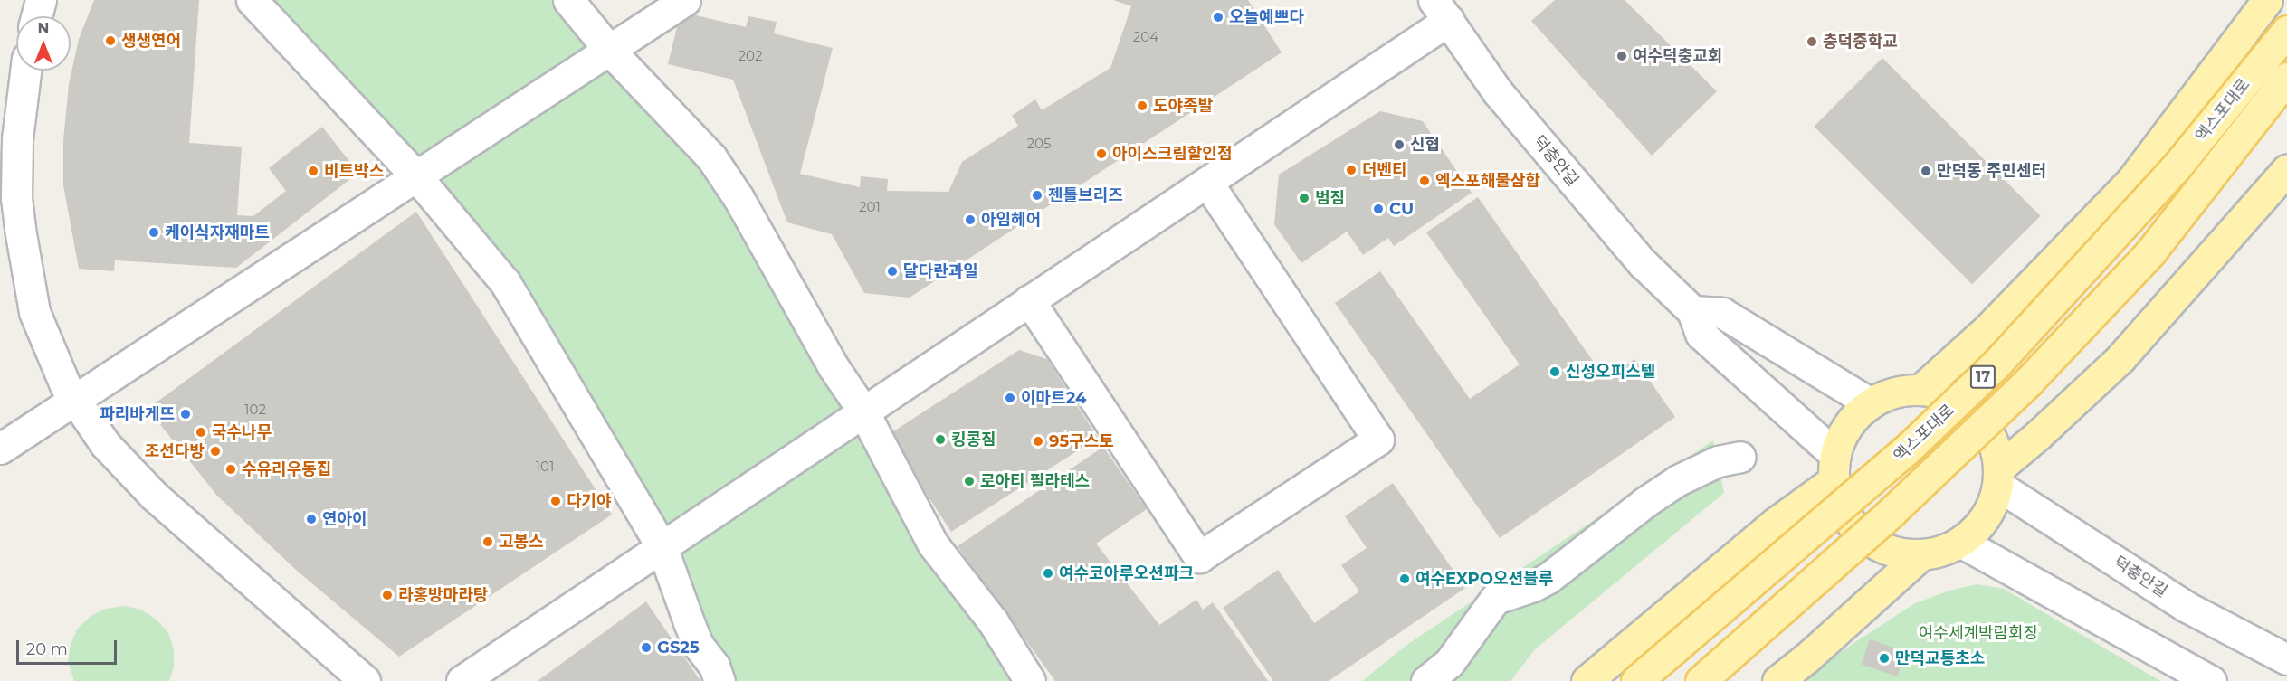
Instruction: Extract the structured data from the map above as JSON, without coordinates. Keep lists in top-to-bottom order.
{
  "streets": {
    "main road": ["엑스포대로", "17"],
    "street": ["덕충안길"]
  },
  "parks": ["여수세계박람회장"],
  "places": [
    "오늘예쁘다",
    "생생연어",
    "충덕중학교",
    "여수덕충교회",
    "도야족발",
    "신협",
    "아이스크림할인점",
    "더벤티",
    "비트박스",
    "만덕동 주민센터",
    "엑스포해물삼합",
    "젠틀브리즈",
    "범짐",
    "CU",
    "아임헤어",
    "케이식자재마트",
    "달다란과일",
    "신성오피스텔",
    "이마트24",
    "파리바게뜨",
    "국수나무",
    "킹콩짐",
    "95구스토",
    "조선다방",
    "수유리우동집",
    "로아티 필라테스",
    "다기야",
    "연아이",
    "고봉스",
    "여수코아루오션파크",
    "여수EXPO오션블루",
    "라홍방마라탕",
    "GS25",
    "만덕교통초소"
  ],
  "house_numbers": [
    "204",
    "202",
    "205",
    "201",
    "102",
    "101"
  ],
  "scale_bar": "20 m",
  "north": "top"
}
